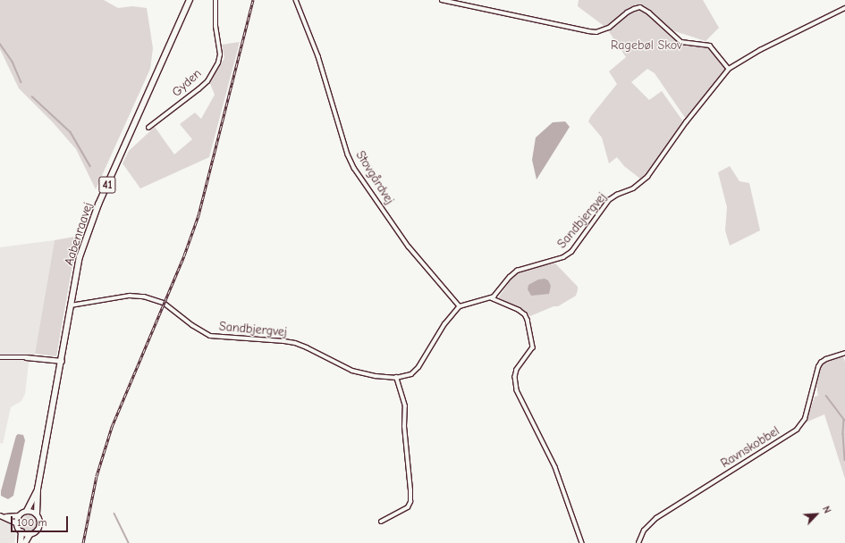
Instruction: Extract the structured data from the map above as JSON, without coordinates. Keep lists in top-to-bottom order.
{
  "streets": {
    "main road": ["41", "Aabenraavej"],
    "street": [
      "Gyden",
      "Stovgårdvej",
      "Sandbjergvej",
      "Ravnskobbel"
    ]
  },
  "crossings": [
    ["Stovgårdvej", "Sandbjergvej"],
    ["41", "Aabenraavej"],
    ["Sandbjergvej", "Aabenraavej"]
  ],
  "parks": ["Ragebøl Skov"],
  "scale_bar": "100 m",
  "north": "top right"
}
